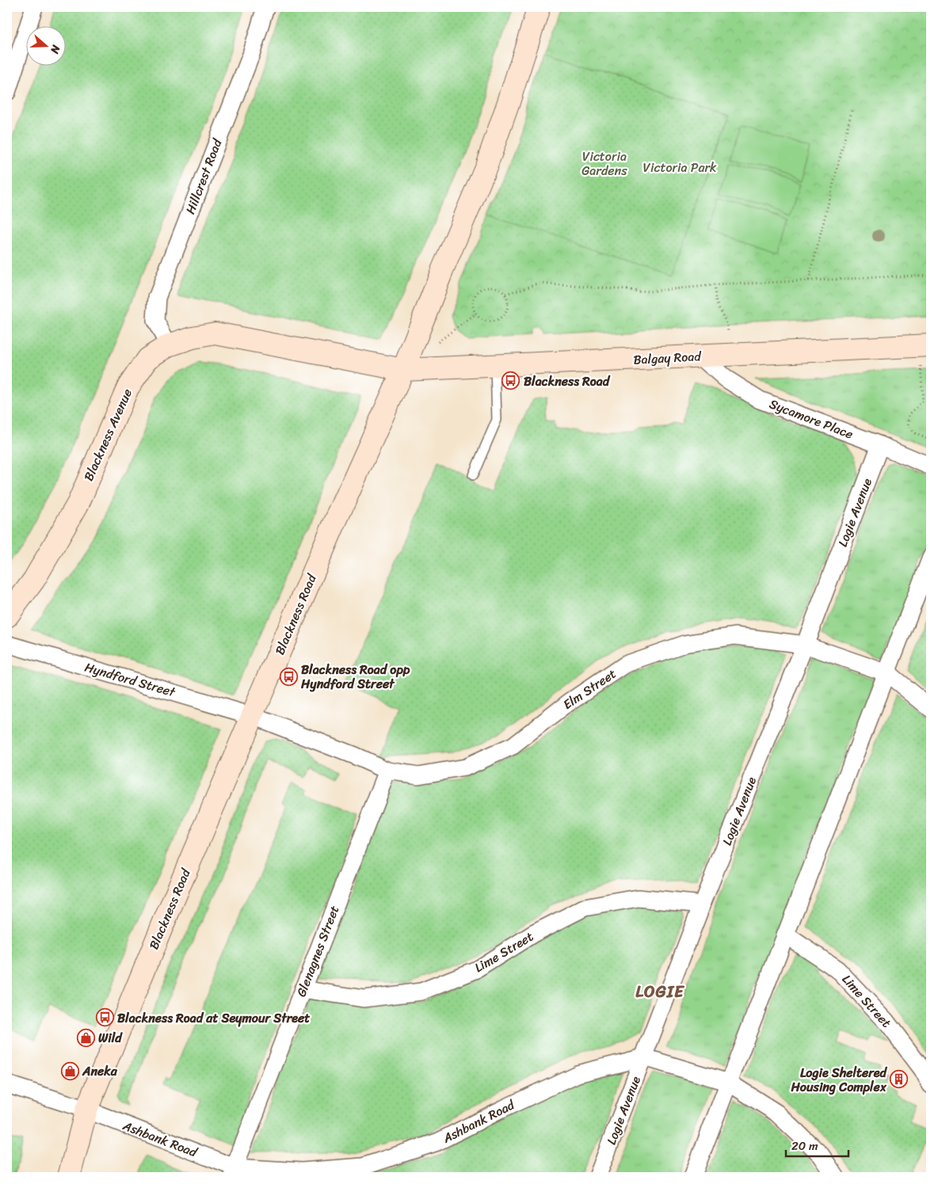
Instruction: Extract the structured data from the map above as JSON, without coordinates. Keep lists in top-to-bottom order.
{
  "streets": {
    "street": [
      "Hillcrest Road",
      "Balgay Road",
      "Sycamore Place",
      "Blackness Avenue",
      "Logie Avenue",
      "Blackness Road",
      "Hyndford Street",
      "Elm Street",
      "Glenagnes Street",
      "Lime Street",
      "Ashbank Road"
    ]
  },
  "crossings": [
    ["Hillcrest Road", "Blackness Avenue"],
    ["Balgay Road", "Sycamore Place"],
    ["Balgay Road", "Blackness Avenue"],
    ["Balgay Road", "Blackness Road"],
    ["Sycamore Place", "Logie Avenue"],
    ["Blackness Avenue", "Blackness Road"],
    ["Logie Avenue", "Elm Street"],
    ["Logie Avenue", "Lime Street"],
    ["Logie Avenue", "Ashbank Road"],
    ["Blackness Road", "Hyndford Street"],
    ["Blackness Road", "Elm Street"],
    ["Blackness Road", "Ashbank Road"],
    ["Hyndford Street", "Elm Street"],
    ["Elm Street", "Glenagnes Street"],
    ["Glenagnes Street", "Lime Street"],
    ["Glenagnes Street", "Ashbank Road"]
  ],
  "districts": ["LOGIE"],
  "parks": ["Victoria Gardens", "Victoria Park"],
  "places": {
    "bus stop": ["Blackness Road", "Blackness Road opp Hyndford Street", "Blackness Road at Seymour Street"],
    "shop": ["Wild", "Aneka"],
    "building": ["Logie Sheltered Housing Complex"]
  },
  "scale_bar": "20 m",
  "north": "right"
}
